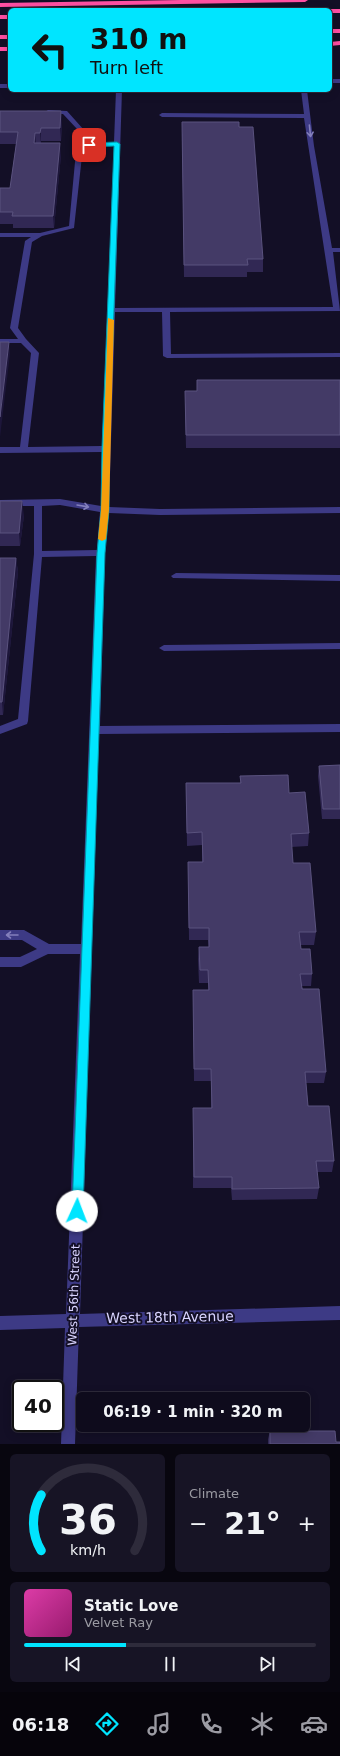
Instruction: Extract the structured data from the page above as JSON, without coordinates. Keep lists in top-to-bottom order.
{
  "streets": {
    "street": ["West 56th Street", "West 18th Avenue"]
  },
  "crossings": [
    ["West 56th Street", "West 18th Avenue"]
  ],
  "page": {
    "turn": ["310 m", "Turn left"],
    "limit": "40",
    "trip": "06:19 · 1 min · 320 m",
    "tile": "Climate",
    "heat": ["−", "21°", "+"],
    "song": ["Static Love", "Velvet Ray"],
    "tabs": "06:18",
    "gauge": ["36", "km/h"]
  }
}
